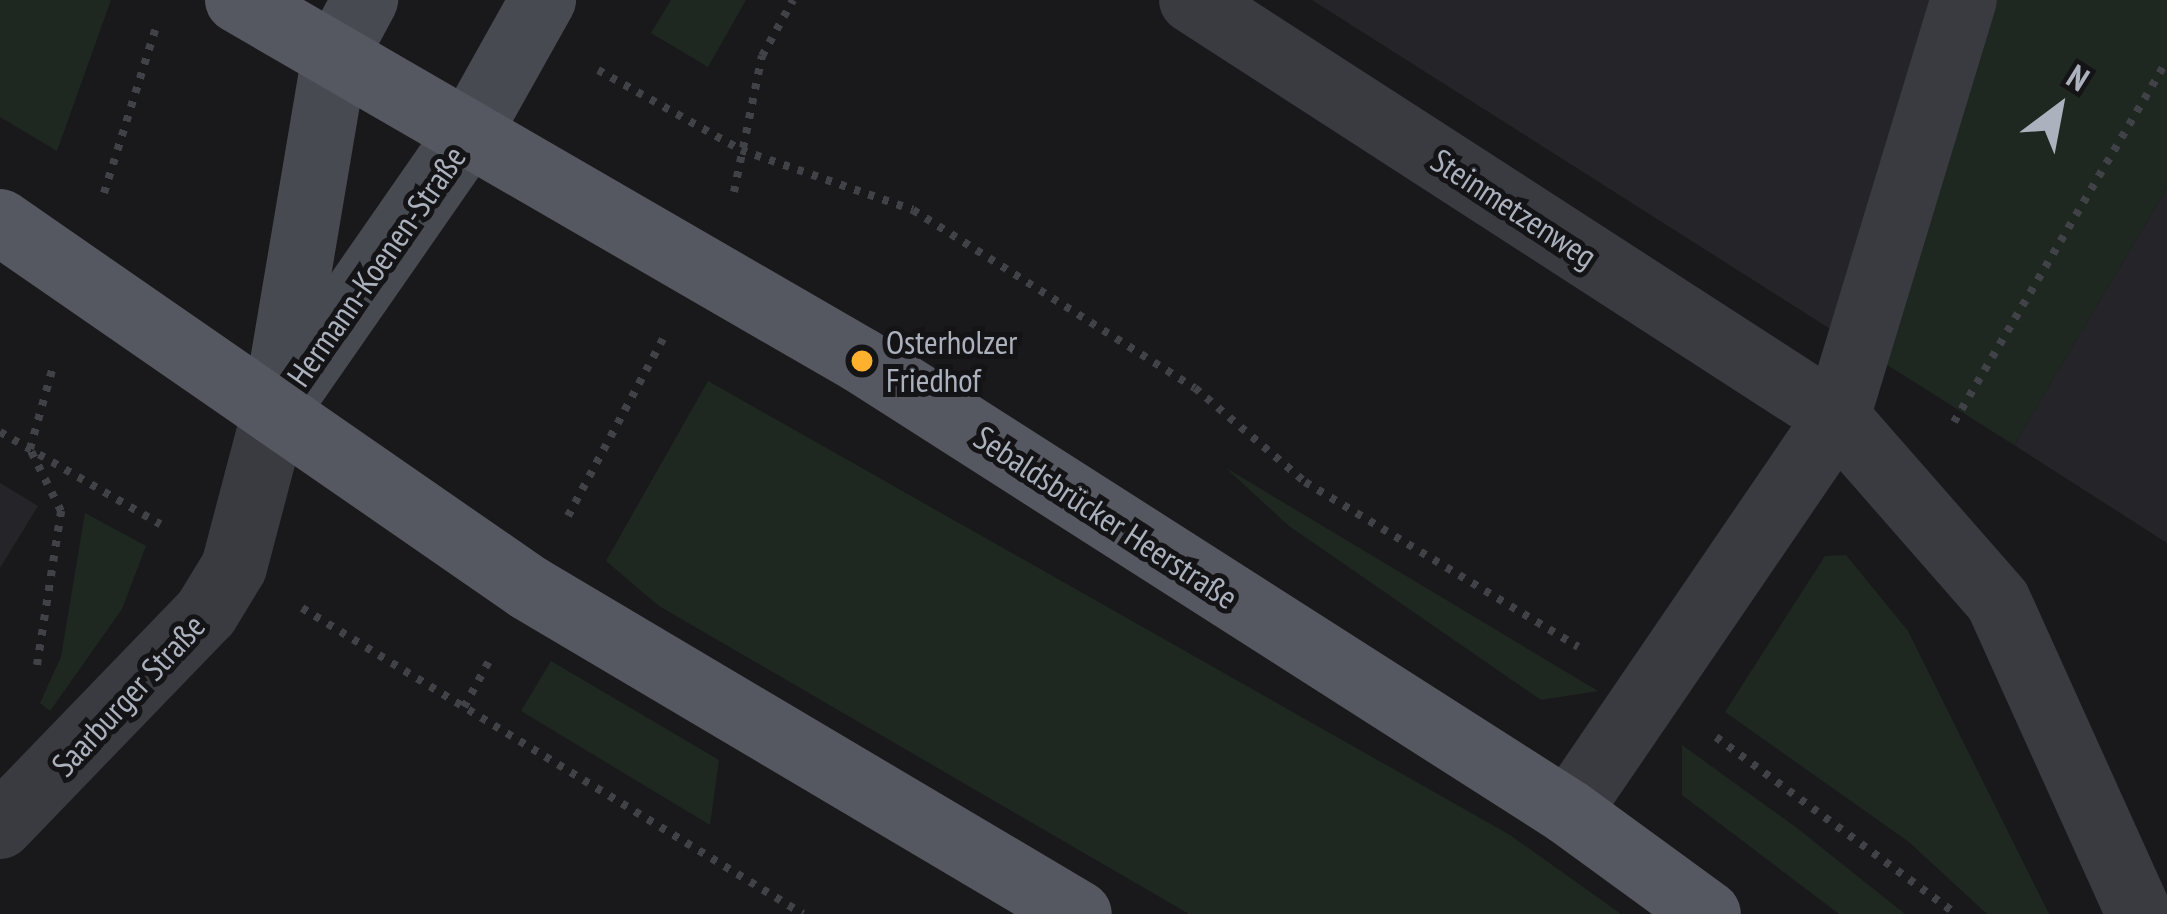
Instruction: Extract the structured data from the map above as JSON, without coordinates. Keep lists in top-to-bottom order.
{
  "streets": {
    "main road": ["Hermann-Koenen-Straße", "Sebaldsbrücker Heerstraße"],
    "street": ["Steinmetzenweg", "Saarburger Straße"]
  },
  "crossings": [
    ["Hermann-Koenen-Straße", "Sebaldsbrücker Heerstraße"],
    ["Hermann-Koenen-Straße", "Saarburger Straße"]
  ],
  "places": ["Osterholzer Friedhof"],
  "north": "top right"
}
